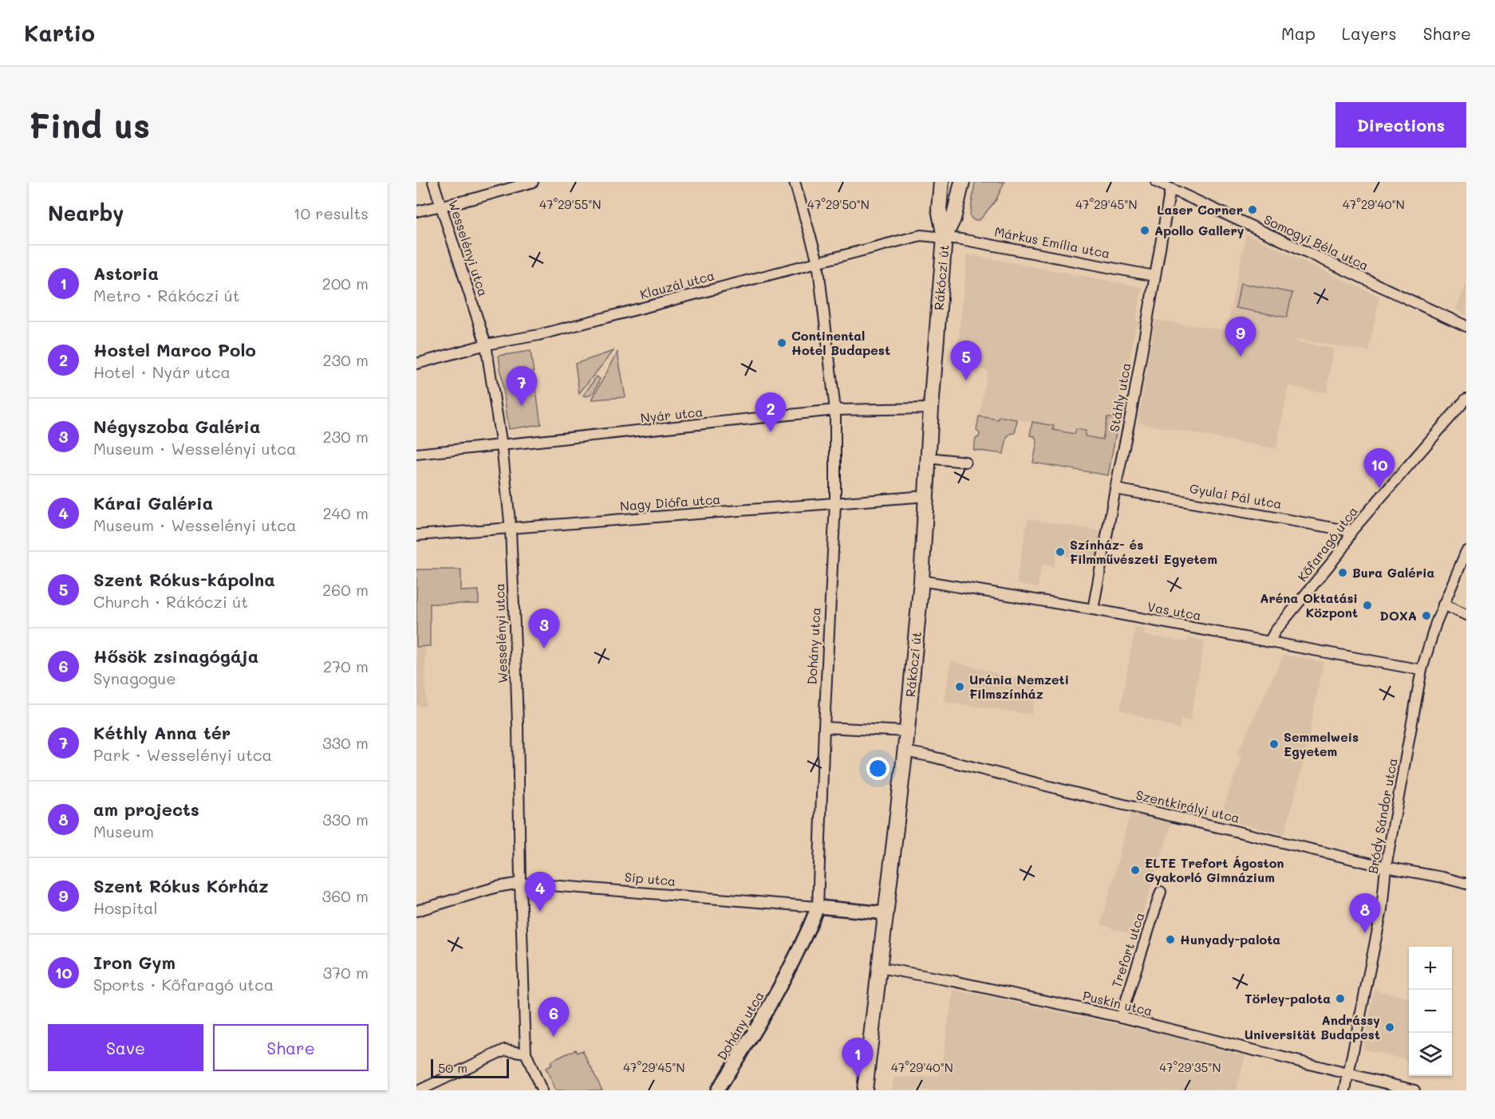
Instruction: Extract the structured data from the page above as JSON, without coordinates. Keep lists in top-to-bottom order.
{
  "streets": {
    "main road": ["Rákóczi út"],
    "street": [
      "Márkus Emília utca",
      "Somogyi Béla utca",
      "Wesselényi utca",
      "Klauzál utca",
      "Stáhly utca",
      "Nyár utca",
      "Gyulai Pál utca",
      "Nagy Diófa utca",
      "Kőfaragó utca",
      "Vas utca",
      "Dohány utca",
      "Szentkirályi utca",
      "Bródy Sándor utca",
      "Síp utca",
      "Trefort utca",
      "Puskin utca"
    ]
  },
  "crossings": [
    ["Márkus Emília utca", "Rákóczi út"],
    ["Márkus Emília utca", "Klauzál utca"],
    ["Márkus Emília utca", "Stáhly utca"],
    ["Somogyi Béla utca", "Stáhly utca"],
    ["Wesselényi utca", "Klauzál utca"],
    ["Wesselényi utca", "Nyár utca"],
    ["Wesselényi utca", "Nagy Diófa utca"],
    ["Wesselényi utca", "Síp utca"],
    ["Rákóczi út", "Klauzál utca"],
    ["Rákóczi út", "Nyár utca"],
    ["Rákóczi út", "Nagy Diófa utca"],
    ["Rákóczi út", "Vas utca"],
    ["Rákóczi út", "Szentkirályi utca"],
    ["Rákóczi út", "Síp utca"],
    ["Rákóczi út", "Puskin utca"],
    ["Klauzál utca", "Dohány utca"],
    ["Stáhly utca", "Gyulai Pál utca"],
    ["Stáhly utca", "Vas utca"],
    ["Nyár utca", "Dohány utca"],
    ["Gyulai Pál utca", "Kőfaragó utca"],
    ["Nagy Diófa utca", "Dohány utca"],
    ["Kőfaragó utca", "Vas utca"],
    ["Vas utca", "Bródy Sándor utca"],
    ["Dohány utca", "Síp utca"],
    ["Szentkirályi utca", "Bródy Sándor utca"],
    ["Bródy Sándor utca", "Puskin utca"],
    ["Trefort utca", "Puskin utca"]
  ],
  "places": [
    "Laser Corner",
    "Apollo Gallery",
    "Continental Hotel Budapest",
    "Színház- és Filmművészeti Egyetem",
    "Bura Galéria",
    "Aréna Oktatási Központ",
    "DOXA",
    "Uránia Nemzeti Filmszínház",
    "Semmelweis Egyetem",
    "ELTE Trefort Ágoston Gyakorló Gimnázium",
    "Hunyady-palota",
    "Törley-palota",
    "Andrássy Universität Budapest"
  ],
  "scale_bar": "50 m",
  "page": {
    "header": "Kartio",
    "nav": ["Map", "Layers", "Share"],
    "buttons": [
      "Directions",
      ["Save", "Share"]
    ],
    "title": "Find us",
    "heading": ["Nearby", "10 results"],
    "list": [
      {
        "mark": "1",
        "name": "Astoria",
        "note": "Metro · Rákóczi út",
        "value": "200 m"
      },
      {
        "mark": "2",
        "name": "Hostel Marco Polo",
        "note": "Hotel · Nyár utca",
        "value": "230 m"
      },
      {
        "mark": "3",
        "name": "Négyszoba Galéria",
        "note": "Museum · Wesselényi utca",
        "value": "230 m"
      },
      {
        "mark": "4",
        "name": "Kárai Galéria",
        "note": "Museum · Wesselényi utca",
        "value": "240 m"
      },
      {
        "mark": "5",
        "name": "Szent Rókus-kápolna",
        "note": "Church · Rákóczi út",
        "value": "260 m"
      },
      {
        "mark": "6",
        "name": "Hősök zsinagógája",
        "note": "Synagogue",
        "value": "270 m"
      },
      {
        "mark": "7",
        "name": "Kéthly Anna tér",
        "note": "Park · Wesselényi utca",
        "value": "330 m"
      },
      {
        "mark": "8",
        "name": "am projects",
        "note": "Museum",
        "value": "330 m"
      },
      {
        "mark": "9",
        "name": "Szent Rókus Kórház",
        "note": "Hospital",
        "value": "360 m"
      },
      {
        "mark": "10",
        "name": "Iron Gym",
        "note": "Sports · Kőfaragó utca",
        "value": "370 m"
      }
    ],
    "pins": [
      "9",
      "5",
      "7",
      "2",
      "10",
      "3",
      "4",
      "8",
      "6",
      "1"
    ],
    "map_buttons": ["+", "−"],
    "scale": "50 m"
  },
  "coordinates": [
    "47°29'55\"N",
    "47°29'50\"N",
    "47°29'45\"N",
    "47°29'40\"N",
    "47°29'35\"N"
  ]
}
